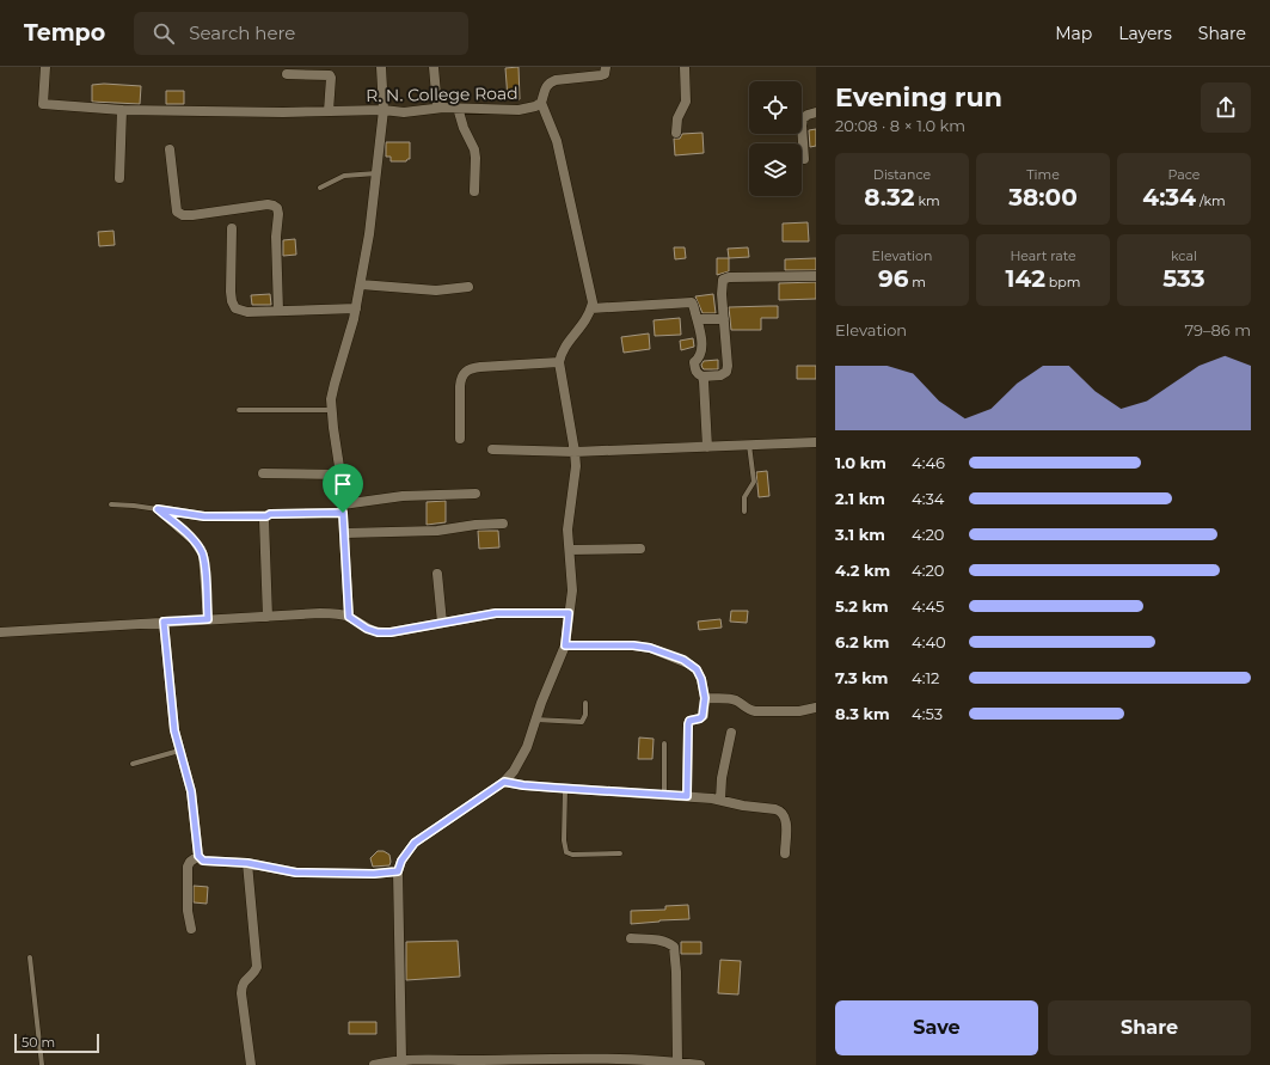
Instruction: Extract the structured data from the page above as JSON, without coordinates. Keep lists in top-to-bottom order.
{
  "streets": {
    "street": ["R. N. College Road"]
  },
  "scale_bar": "50 m",
  "page": {
    "header": "Tempo",
    "search": "Search here",
    "nav": ["Map", "Layers", "Share"],
    "heading": ["Evening run", "20:08 · 8 × 1.0 km"],
    "stats": [
      ["Distance", "8.32 km"],
      ["Time", "38:00"],
      ["Pace", "4:34 /km"],
      ["Elevation", "96 m"],
      ["Heart rate", "142 bpm"],
      ["kcal", "533"]
    ],
    "chart": ["Elevation", "79–86 m"],
    "list": [
      {
        "name": "1.0 km",
        "note": "4:46"
      },
      {
        "name": "2.1 km",
        "note": "4:34"
      },
      {
        "name": "3.1 km",
        "note": "4:20"
      },
      {
        "name": "4.2 km",
        "note": "4:20"
      },
      {
        "name": "5.2 km",
        "note": "4:45"
      },
      {
        "name": "6.2 km",
        "note": "4:40"
      },
      {
        "name": "7.3 km",
        "note": "4:12"
      },
      {
        "name": "8.3 km",
        "note": "4:53"
      }
    ],
    "buttons": ["Save", "Share"],
    "scale": "50 m"
  }
}
